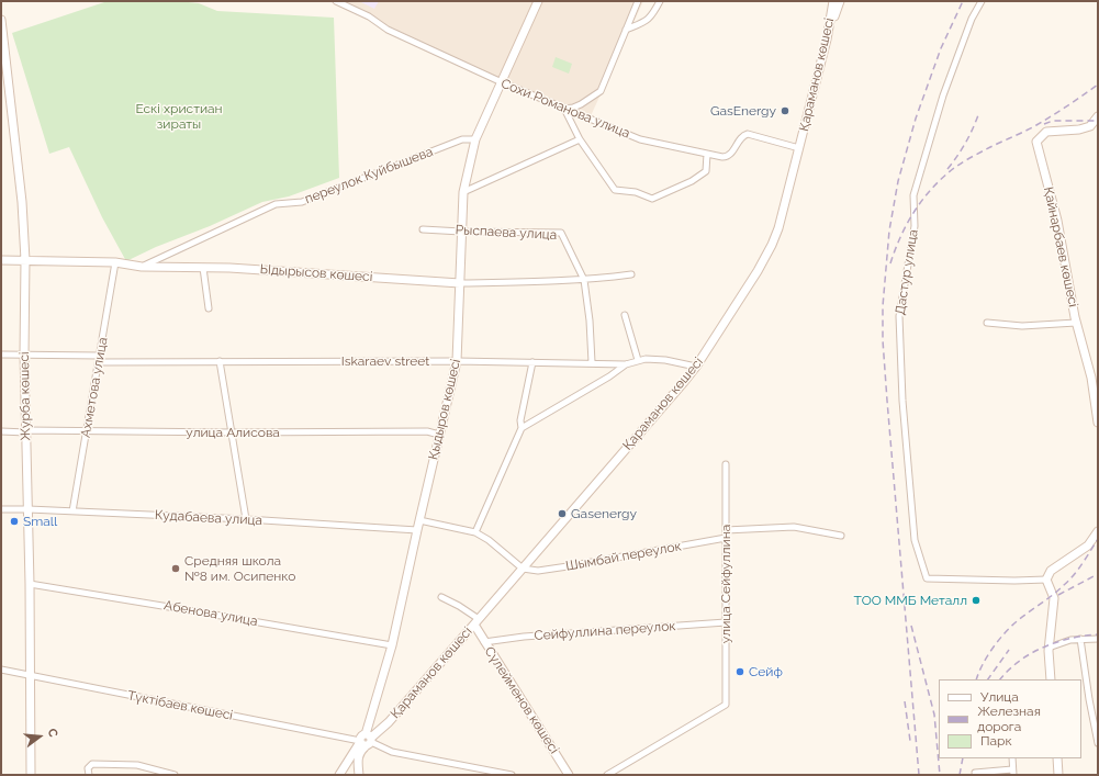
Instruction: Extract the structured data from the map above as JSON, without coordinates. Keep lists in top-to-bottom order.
{
  "streets": {
    "street": [
      "Қараманов көшесі",
      "Сохи Романова улица",
      "переулок Куйбышева",
      "Рыспаева улица",
      "Қайнарбаев көшесі",
      "Дастур улица",
      "Ыдырысов көшесі",
      "Iskaraev street",
      "Ахметова улица",
      "Журба көшесі",
      "Қыдыров көшесі",
      "улица Алисова",
      "Кудабаева улица",
      "Шымбай переулок",
      "улица Сейфуллина",
      "Абенова улица",
      "Сейфуллина переулок",
      "Сүлейменов көшесі",
      "Түктібаев көшесі"
    ]
  },
  "crossings": [
    ["Қараманов көшесі", "Сохи Романова улица"],
    ["Қараманов көшесі", "Iskaraev street"],
    ["Қараманов көшесі", "Қыдыров көшесі"],
    ["Қараманов көшесі", "Шымбай переулок"],
    ["Қараманов көшесі", "Сүлейменов көшесі"],
    ["Қараманов көшесі", "Түктібаев көшесі"],
    ["Сохи Романова улица", "Қыдыров көшесі"],
    ["переулок Куйбышева", "Ыдырысов көшесі"],
    ["переулок Куйбышева", "Қыдыров көшесі"],
    ["Рыспаева улица", "Ыдырысов көшесі"],
    ["Рыспаева улица", "Iskaraev street"],
    ["Рыспаева улица", "Қыдыров көшесі"],
    ["Ыдырысов көшесі", "Ахметова улица"],
    ["Ыдырысов көшесі", "Журба көшесі"],
    ["Ыдырысов көшесі", "Қыдыров көшесі"],
    ["Iskaraev street", "Ахметова улица"],
    ["Iskaraev street", "Журба көшесі"],
    ["Iskaraev street", "Қыдыров көшесі"],
    ["Ахметова улица", "улица Алисова"],
    ["Ахметова улица", "Кудабаева улица"],
    ["Журба көшесі", "улица Алисова"],
    ["Журба көшесі", "Кудабаева улица"],
    ["Журба көшесі", "Абенова улица"],
    ["Журба көшесі", "Түктібаев көшесі"],
    ["Қыдыров көшесі", "улица Алисова"],
    ["Қыдыров көшесі", "Кудабаева улица"],
    ["Қыдыров көшесі", "Абенова улица"],
    ["Қыдыров көшесі", "Түктібаев көшесі"],
    ["Шымбай переулок", "улица Сейфуллина"],
    ["улица Сейфуллина", "Сейфуллина переулок"],
    ["Сейфуллина переулок", "Сүлейменов көшесі"]
  ],
  "parks": ["Ескі христиан зираты"],
  "places": [
    "GasEnergy",
    "Gasenergy",
    "Small",
    "Средняя школа №8 им. Осипенко",
    "ТОО ММБ Металл",
    "Сейф"
  ],
  "legend": ["Улица", "Железная дорога", "Парк"],
  "north": "right"
}
